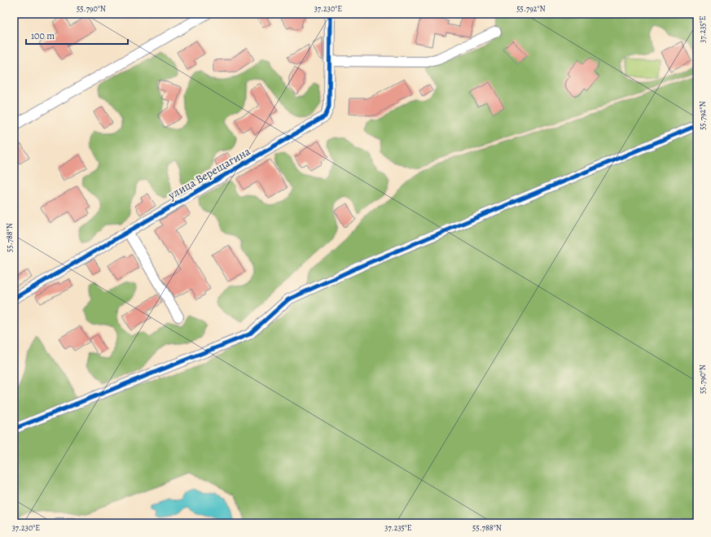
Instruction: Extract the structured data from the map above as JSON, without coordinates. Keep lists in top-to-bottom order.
{
  "streets": {
    "street": ["улица Верещагина"]
  },
  "scale_bar": "100 m",
  "coordinates": [
    "55.790°N",
    "37.230°E",
    "55.792°N",
    "37.235°E",
    "55.788°N"
  ]
}
